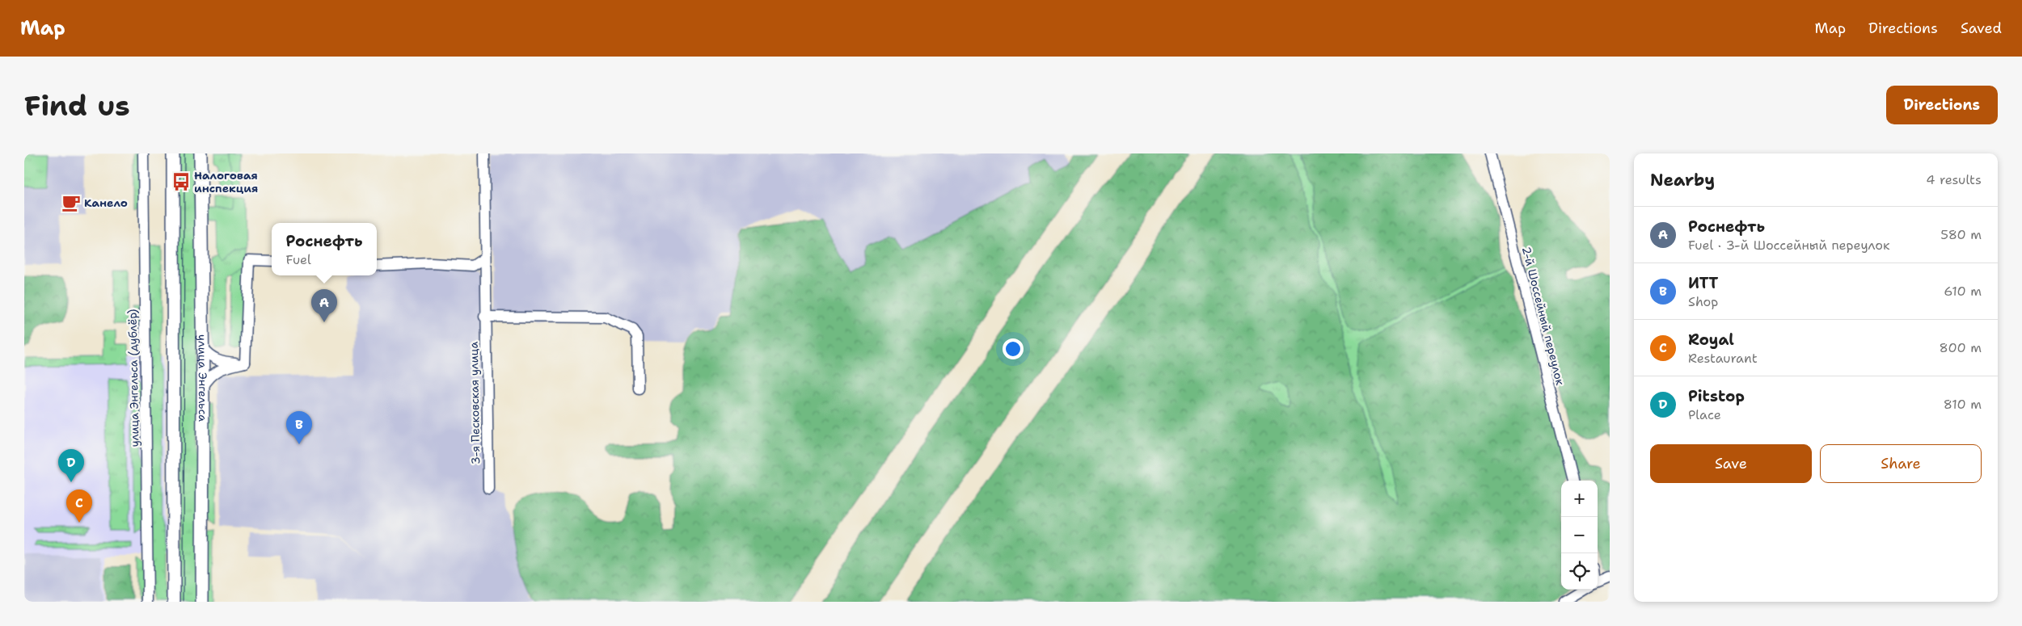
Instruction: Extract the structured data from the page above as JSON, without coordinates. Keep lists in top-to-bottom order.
{
  "streets": {
    "main road": ["улица Энгельса"],
    "street": ["2-й Шоссейный переулок", "улица Энгельса (дублёр)", "3-я Песковская улица"]
  },
  "places": {
    "bus stop": ["Налоговая инспекция"],
    "cafe": ["Канело"]
  },
  "page": {
    "header": "Map",
    "nav": ["Map", "Directions", "Saved"],
    "buttons": [
      "Directions",
      ["Save", "Share"]
    ],
    "title": "Find us",
    "heading": ["Nearby", "4 results"],
    "list": [
      {
        "mark": "A",
        "name": "Роснефть",
        "note": "Fuel · 3-й Шоссейный переулок",
        "value": "580 m"
      },
      {
        "mark": "B",
        "name": "ИТТ",
        "note": "Shop",
        "value": "610 m"
      },
      {
        "mark": "C",
        "name": "Royal",
        "note": "Restaurant",
        "value": "800 m"
      },
      {
        "mark": "D",
        "name": "Pitstop",
        "note": "Place",
        "value": "810 m"
      }
    ],
    "popup": ["Роснефть", "Fuel"],
    "pins": [
      "A",
      "B",
      "D",
      "C"
    ],
    "map_buttons": ["+", "−"]
  }
}
